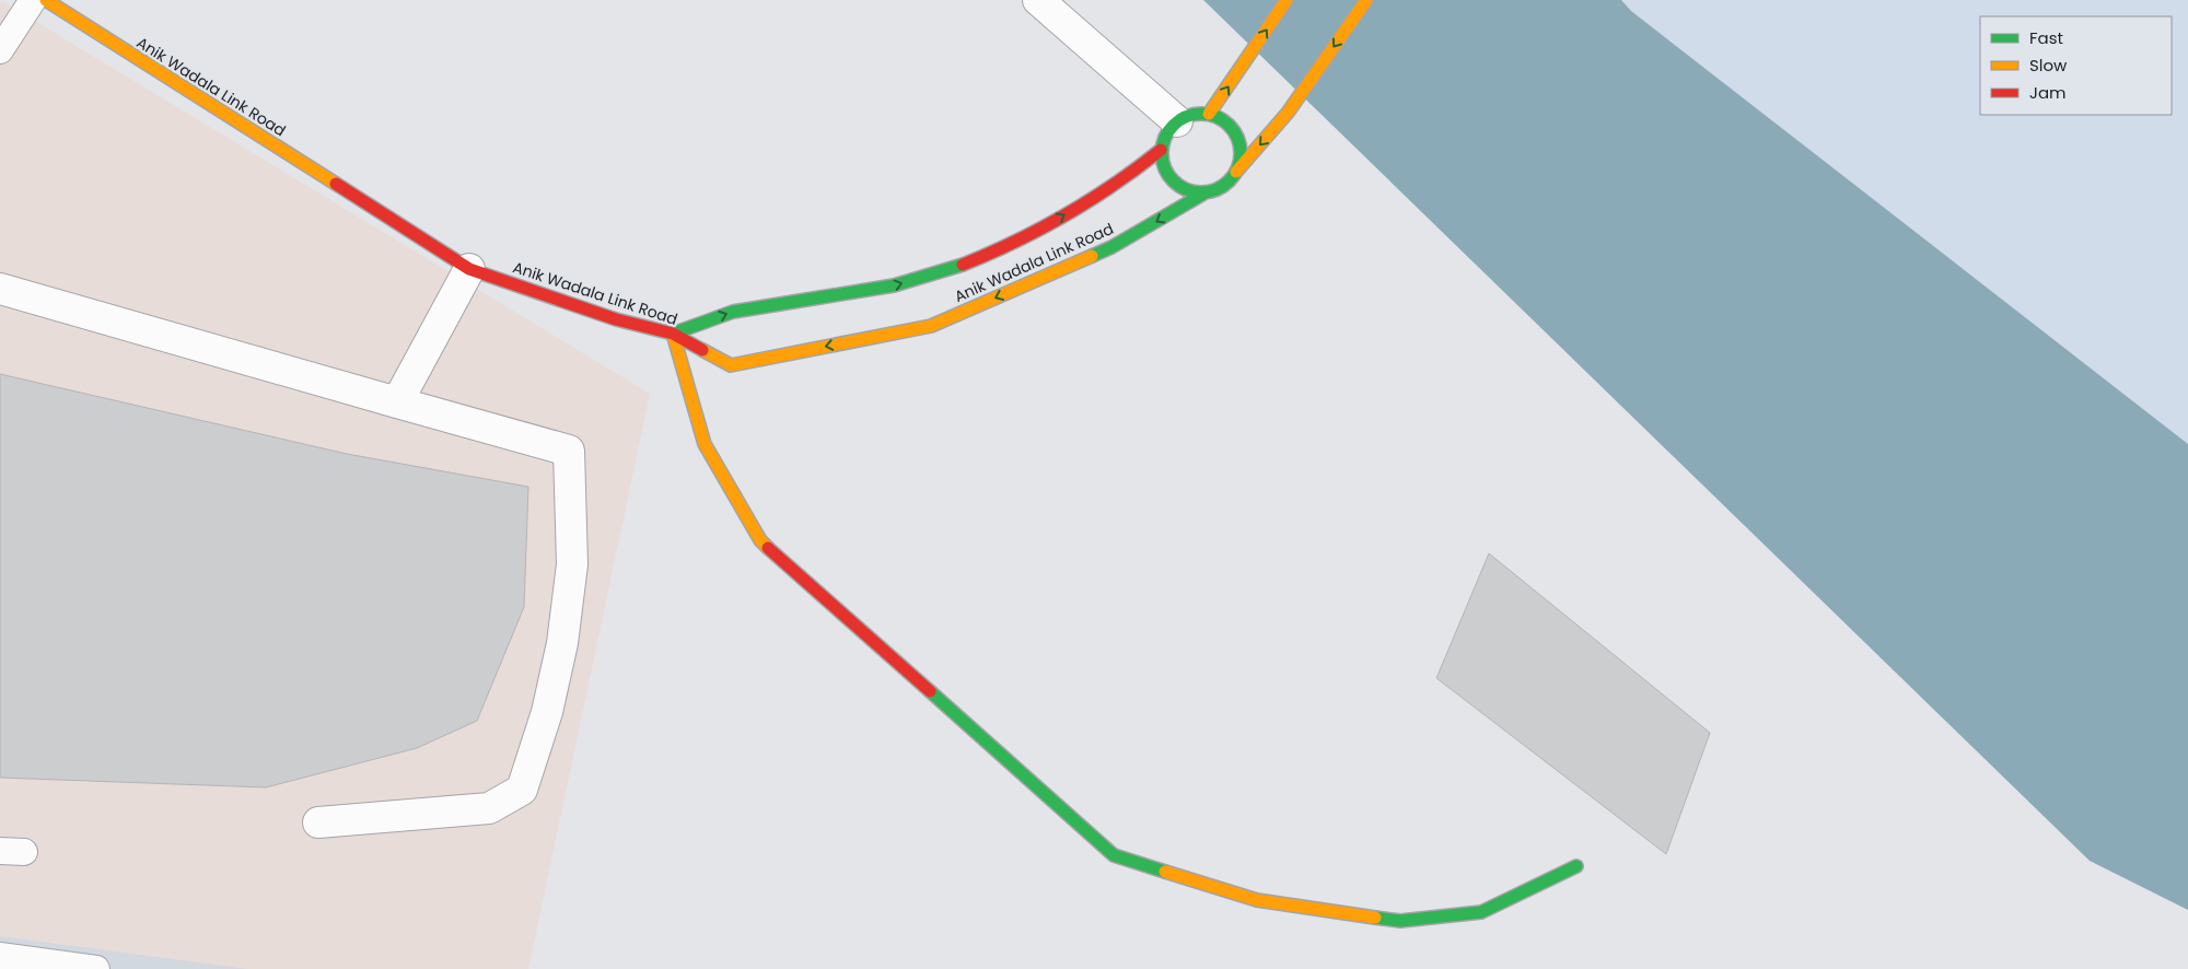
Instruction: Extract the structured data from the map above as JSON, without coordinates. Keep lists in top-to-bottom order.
{
  "streets": {
    "street": ["Anik Wadala Link Road"]
  },
  "legend": ["Fast", "Slow", "Jam"]
}
